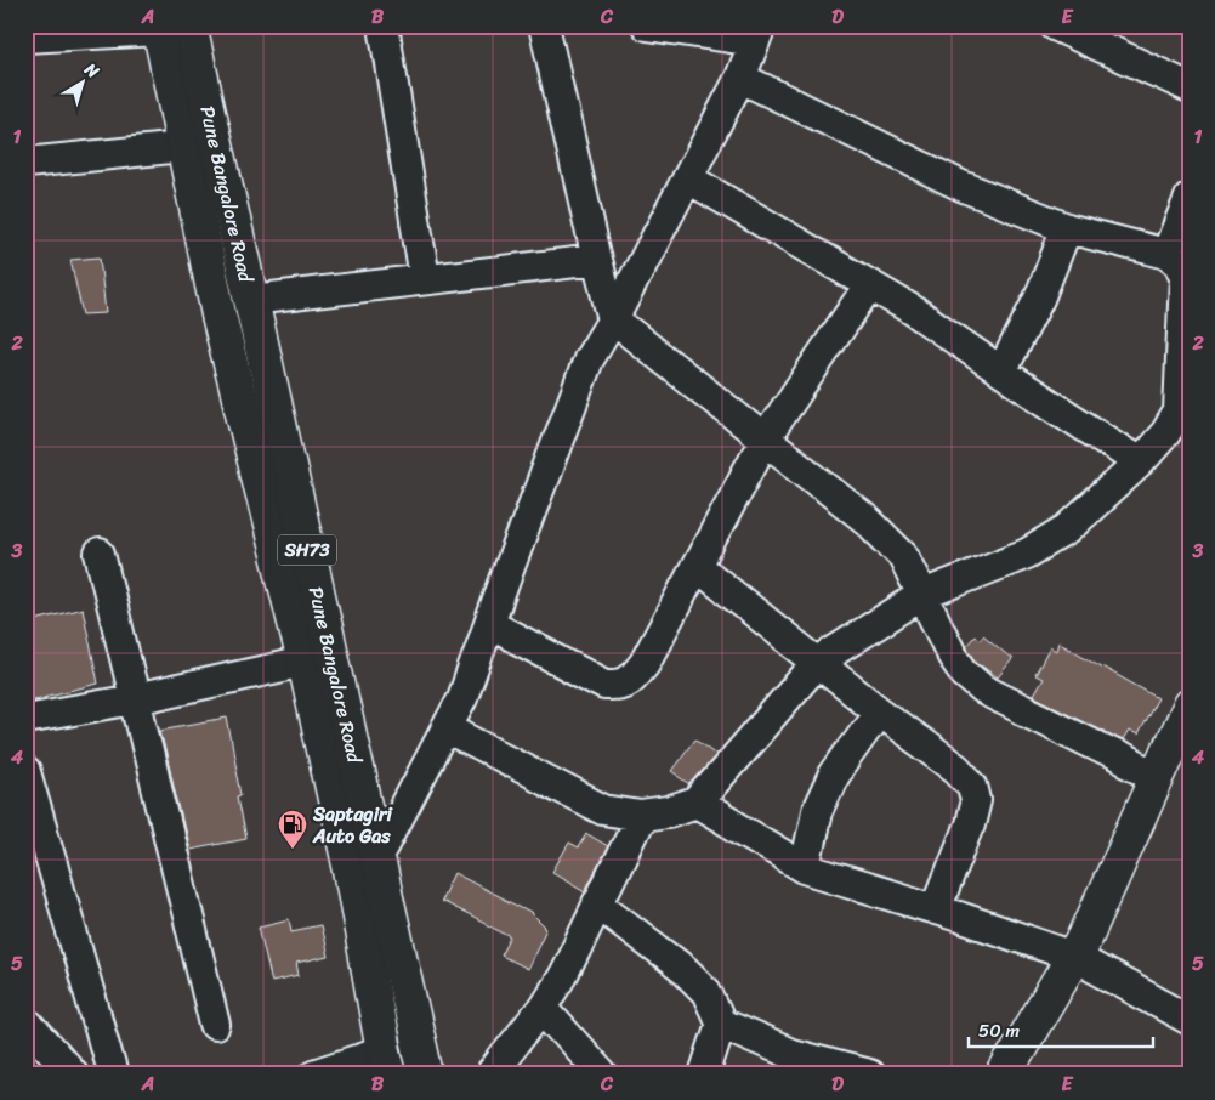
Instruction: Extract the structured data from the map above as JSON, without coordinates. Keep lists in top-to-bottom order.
{
  "streets": {
    "main road": ["Pune Bangalore Road", "SH73"]
  },
  "places": {
    "fuel station": ["Saptagiri Auto Gas"]
  },
  "scale_bar": "50 m",
  "north": "top right",
  "grid": {
    "columns": [
      "A",
      "B",
      "C",
      "D",
      "E"
    ],
    "rows": [
      "1",
      "2",
      "3",
      "4",
      "5"
    ]
  }
}
